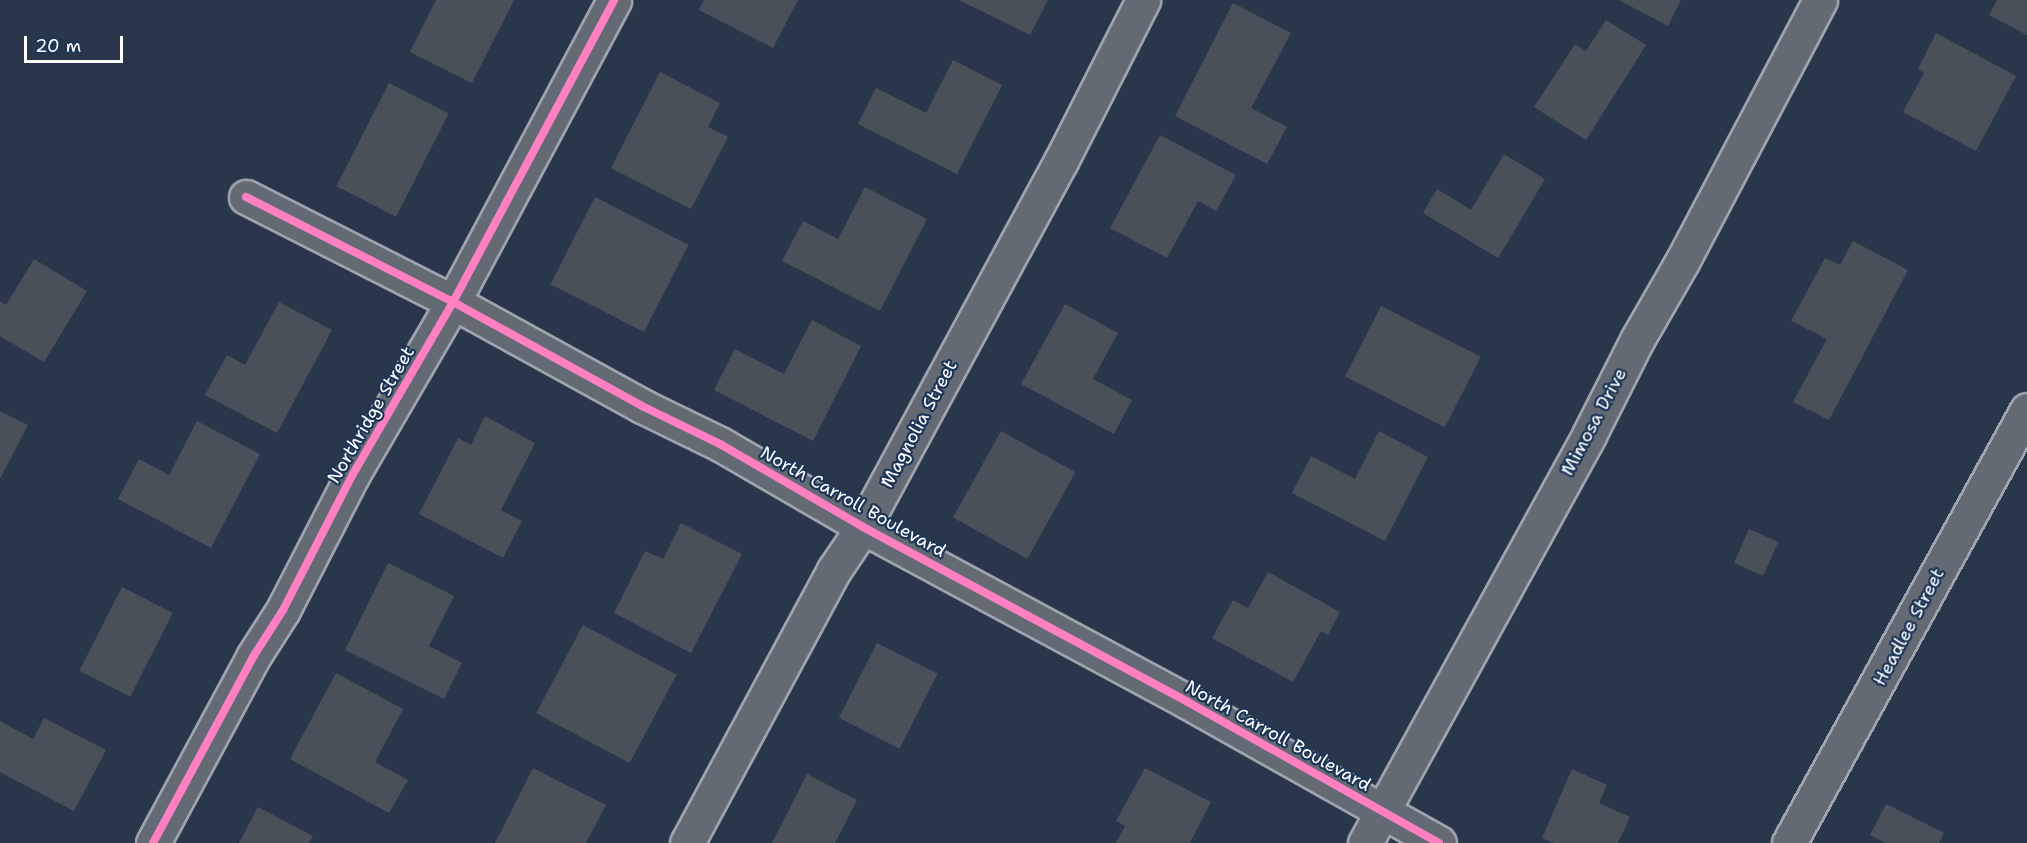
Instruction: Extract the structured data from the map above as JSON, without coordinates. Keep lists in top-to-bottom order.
{
  "streets": {
    "street": [
      "Northridge Street",
      "Mimosa Drive",
      "Magnolia Street",
      "North Carroll Boulevard",
      "Headlee Street"
    ]
  },
  "crossings": [
    ["Northridge Street", "North Carroll Boulevard"],
    ["Mimosa Drive", "North Carroll Boulevard"],
    ["Magnolia Street", "North Carroll Boulevard"]
  ],
  "scale_bar": "20 m"
}
